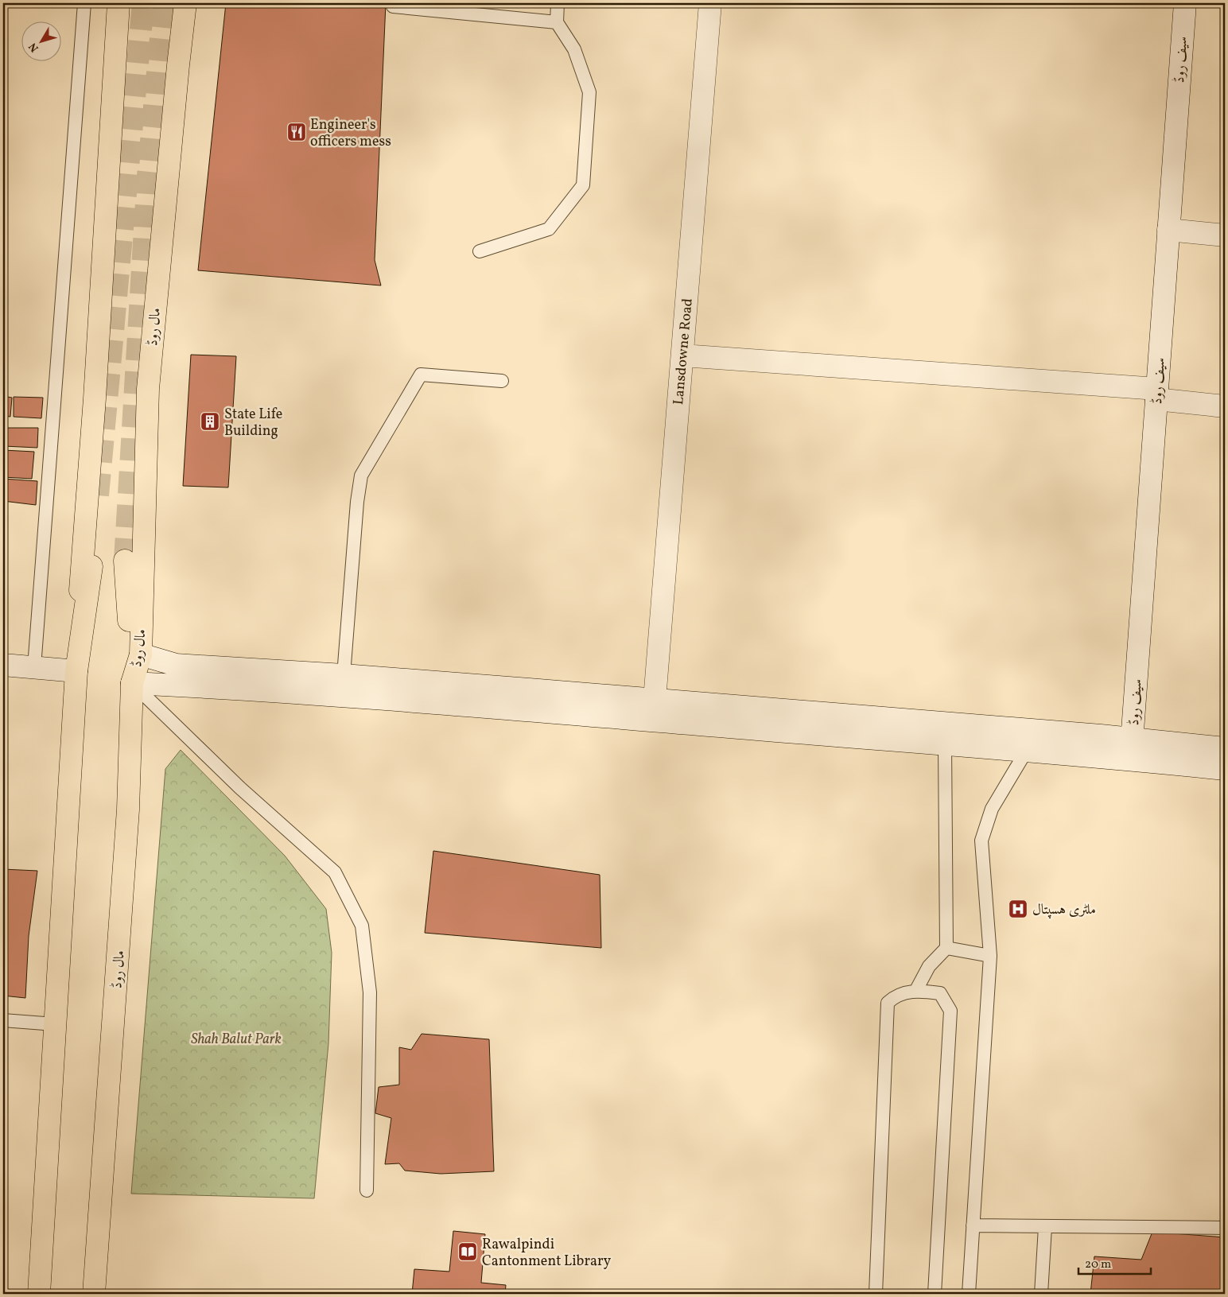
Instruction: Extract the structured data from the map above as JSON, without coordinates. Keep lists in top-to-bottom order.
{
  "streets": {
    "main road": ["سیف روڈ", "مال روڈ", "Lansdowne Road"]
  },
  "parks": ["Shah Balut Park"],
  "places": {
    "restaurant": ["Engineer's officers mess"],
    "building": ["State Life Building"],
    "hospital": ["ملٹری ہسپتال"],
    "library": ["Rawalpindi Cantonment Library"]
  },
  "scale_bar": "20 m",
  "north": "bottom left"
}
